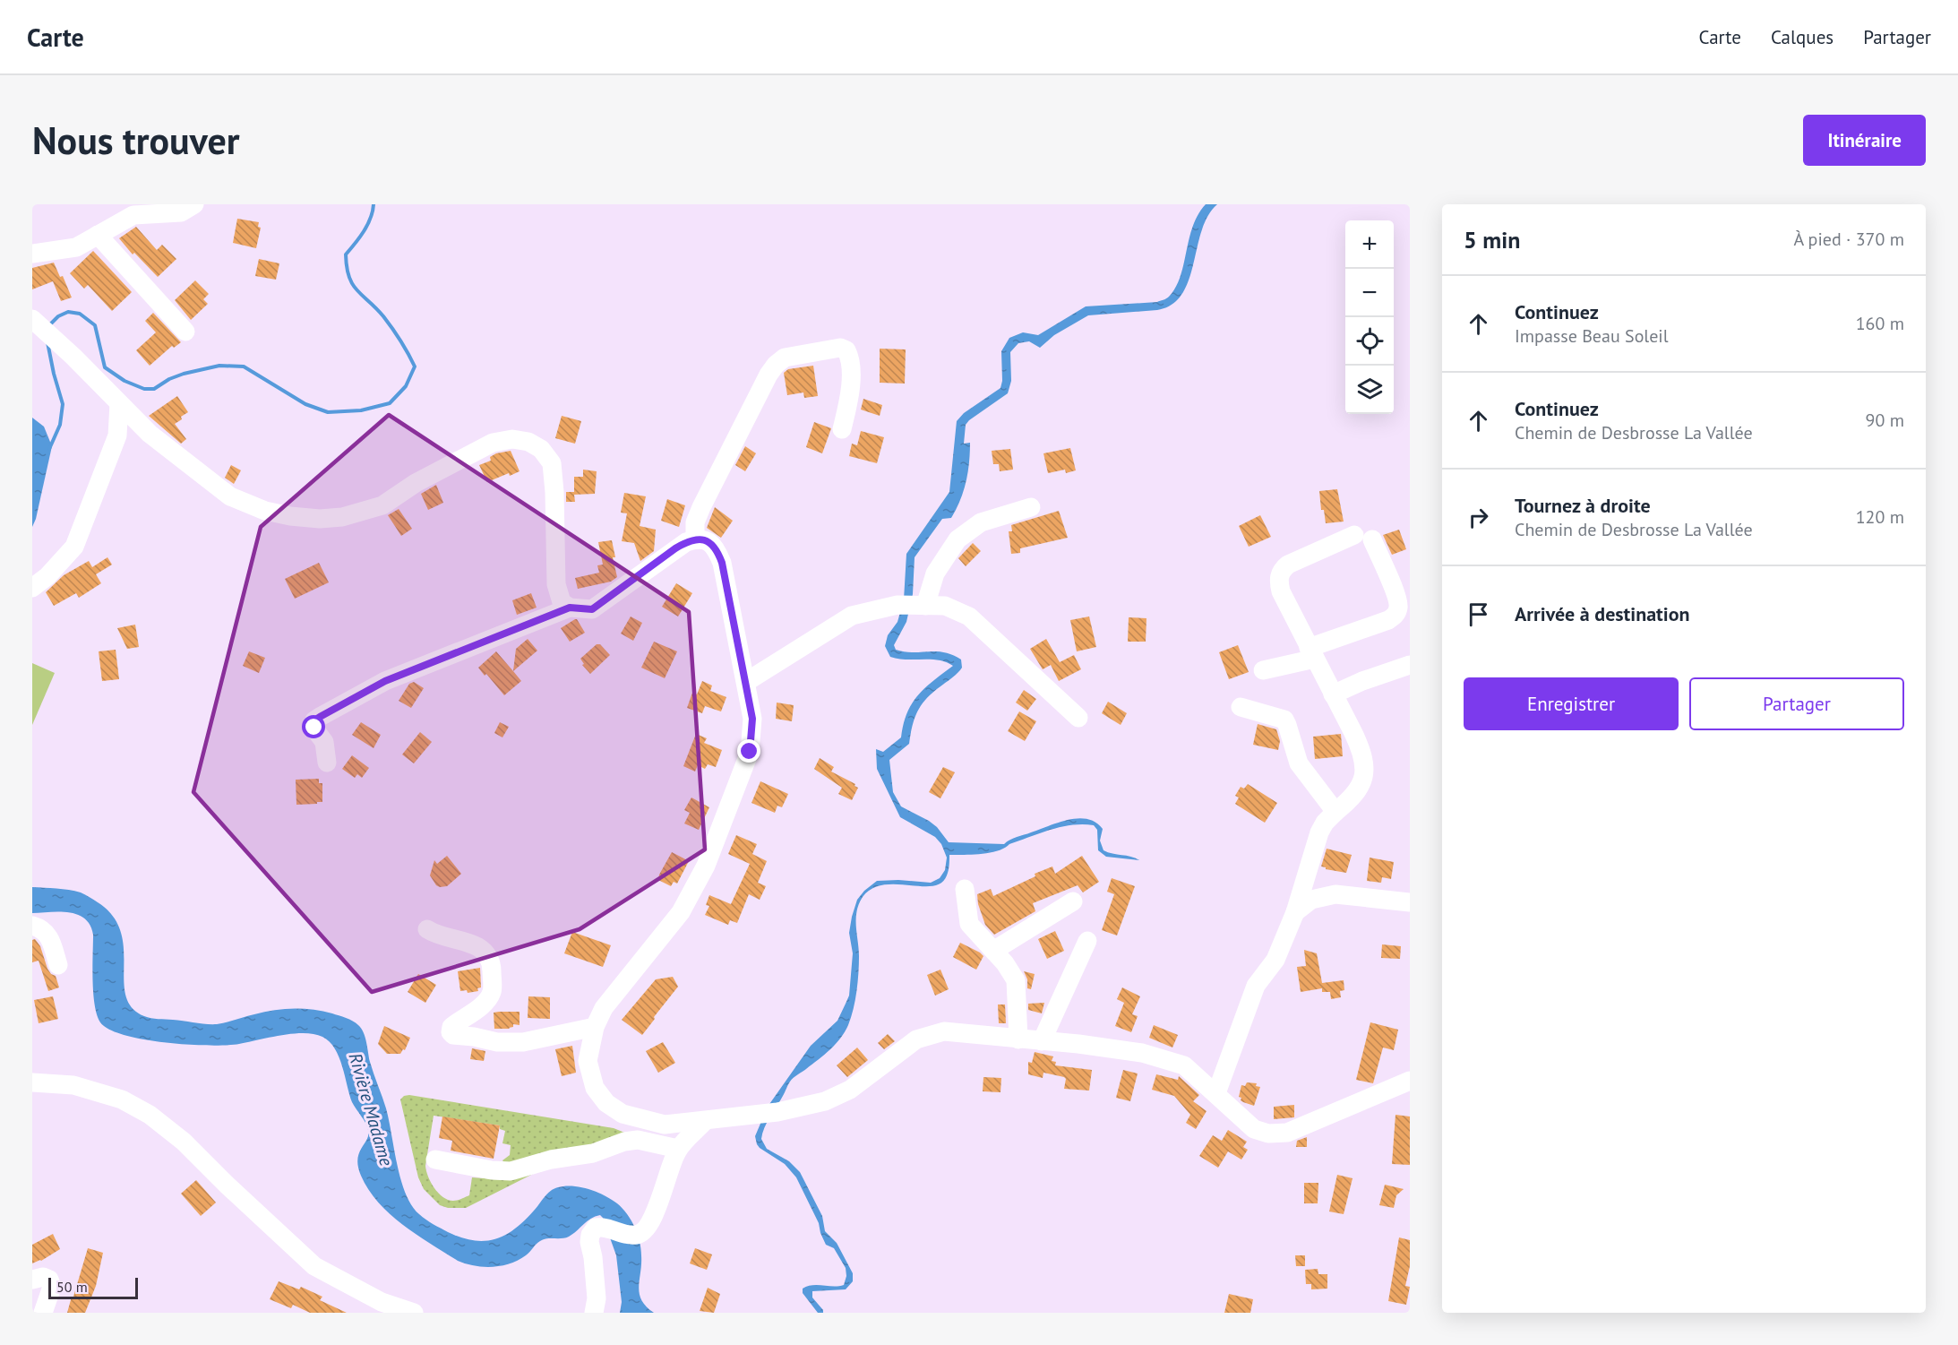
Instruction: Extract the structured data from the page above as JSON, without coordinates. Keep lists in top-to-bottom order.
{
  "water": ["Rivière Madame"],
  "scale_bar": "50 m",
  "page": {
    "header": "Carte",
    "nav": ["Carte", "Calques", "Partager"],
    "buttons": [
      "Itinéraire",
      ["Enregistrer", "Partager"]
    ],
    "title": "Nous trouver",
    "heading": ["5 min", "À pied · 370 m"],
    "map_buttons": ["+", "−"],
    "list": [
      ["Continuez", "Impasse Beau Soleil", "160 m"],
      ["Continuez", "Chemin de Desbrosse La Vallée", "90 m"],
      ["Tournez à droite", "Chemin de Desbrosse La Vallée", "120 m"],
      "Arrivée à destination"
    ],
    "scale": "50 m"
  }
}
